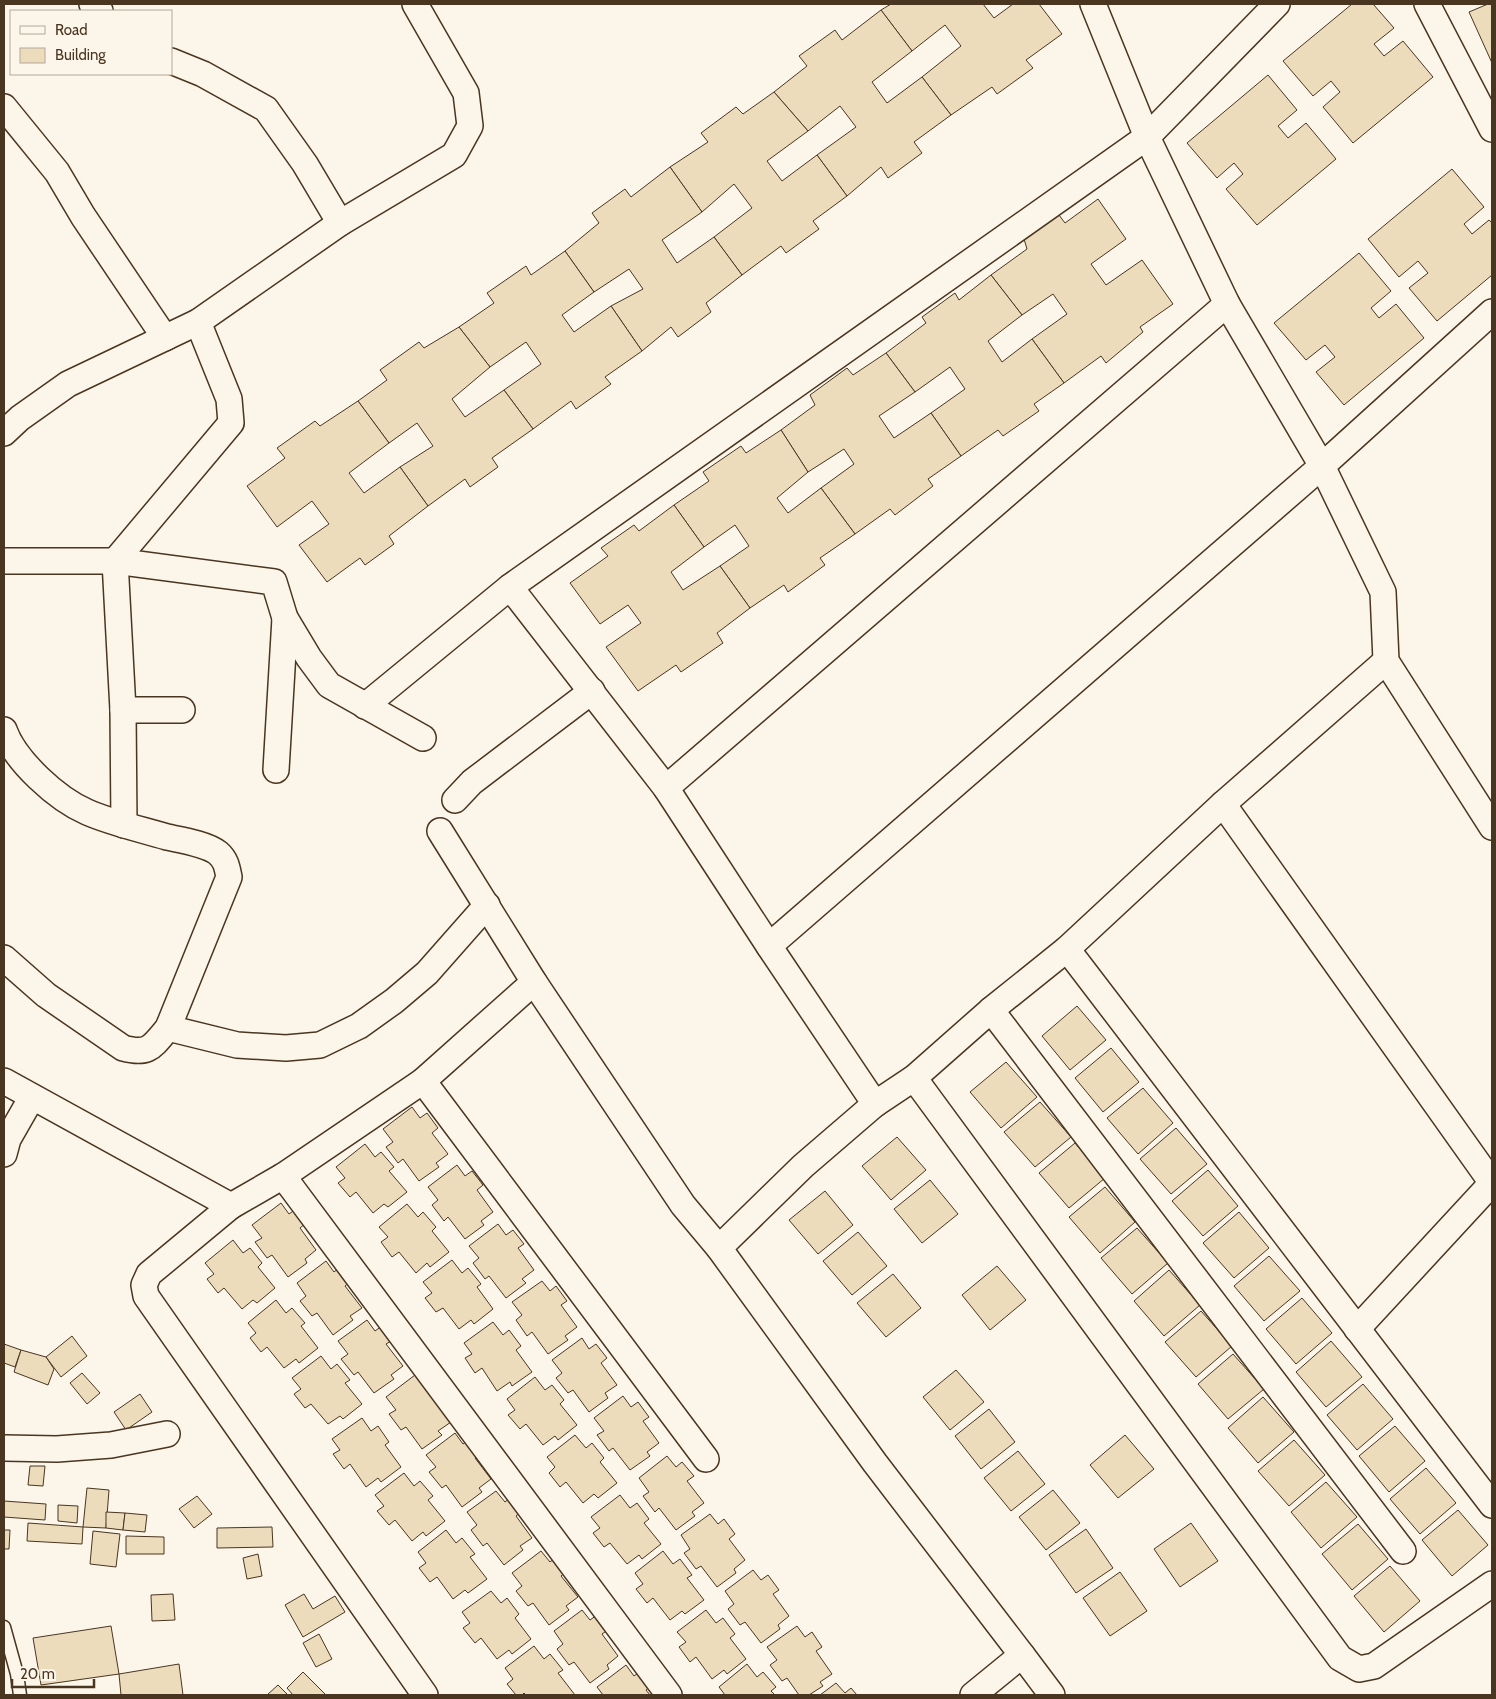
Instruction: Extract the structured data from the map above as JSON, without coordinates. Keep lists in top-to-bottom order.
{
  "legend": ["Road", "Building"],
  "scale_bar": "20 m"
}
